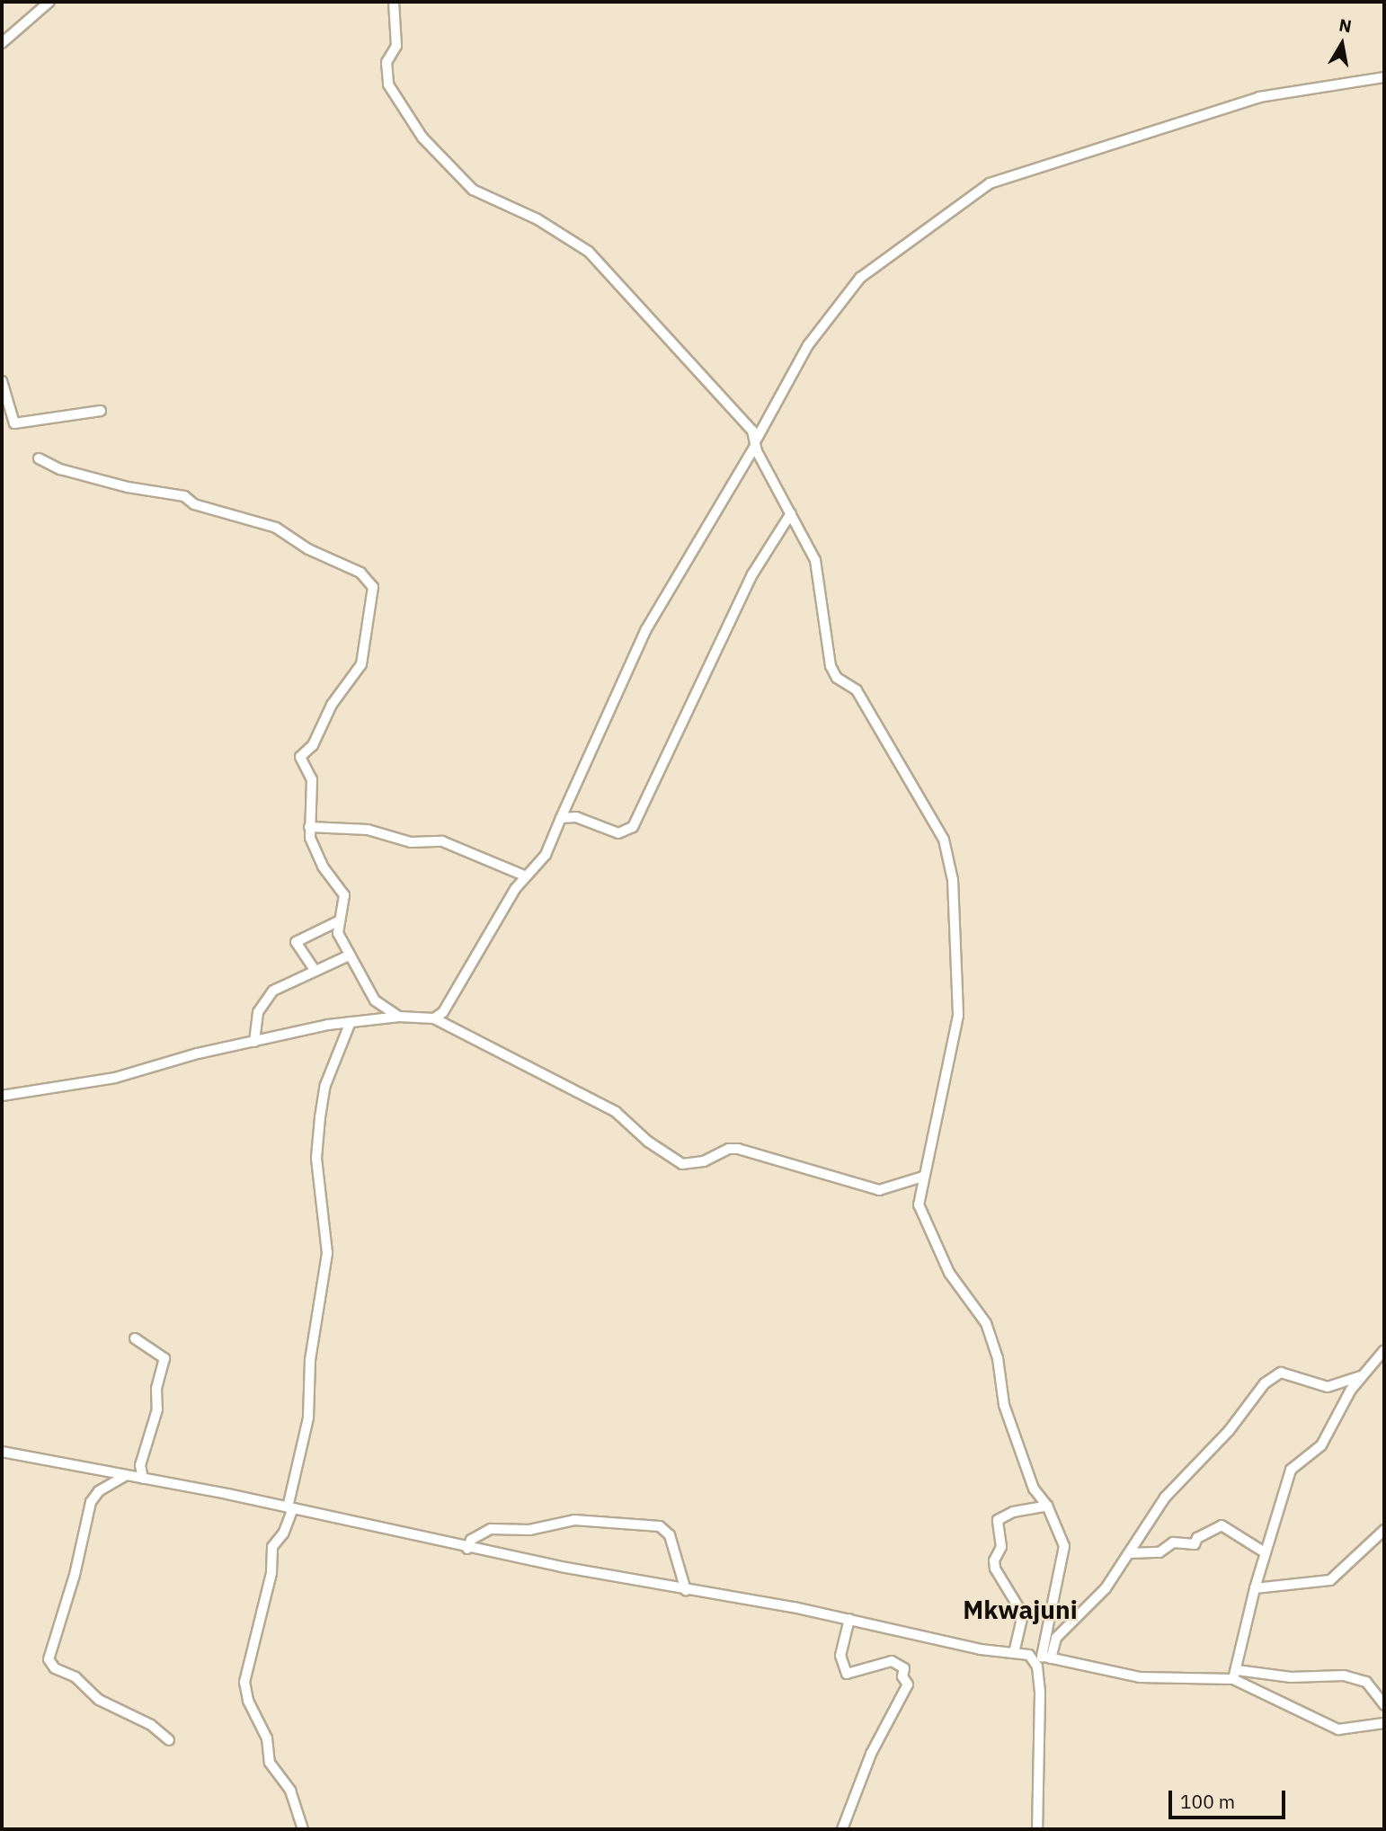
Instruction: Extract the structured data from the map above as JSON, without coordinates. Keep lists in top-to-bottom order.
{
  "districts": ["Mkwajuni"],
  "scale_bar": "100 m",
  "north": "top"
}
